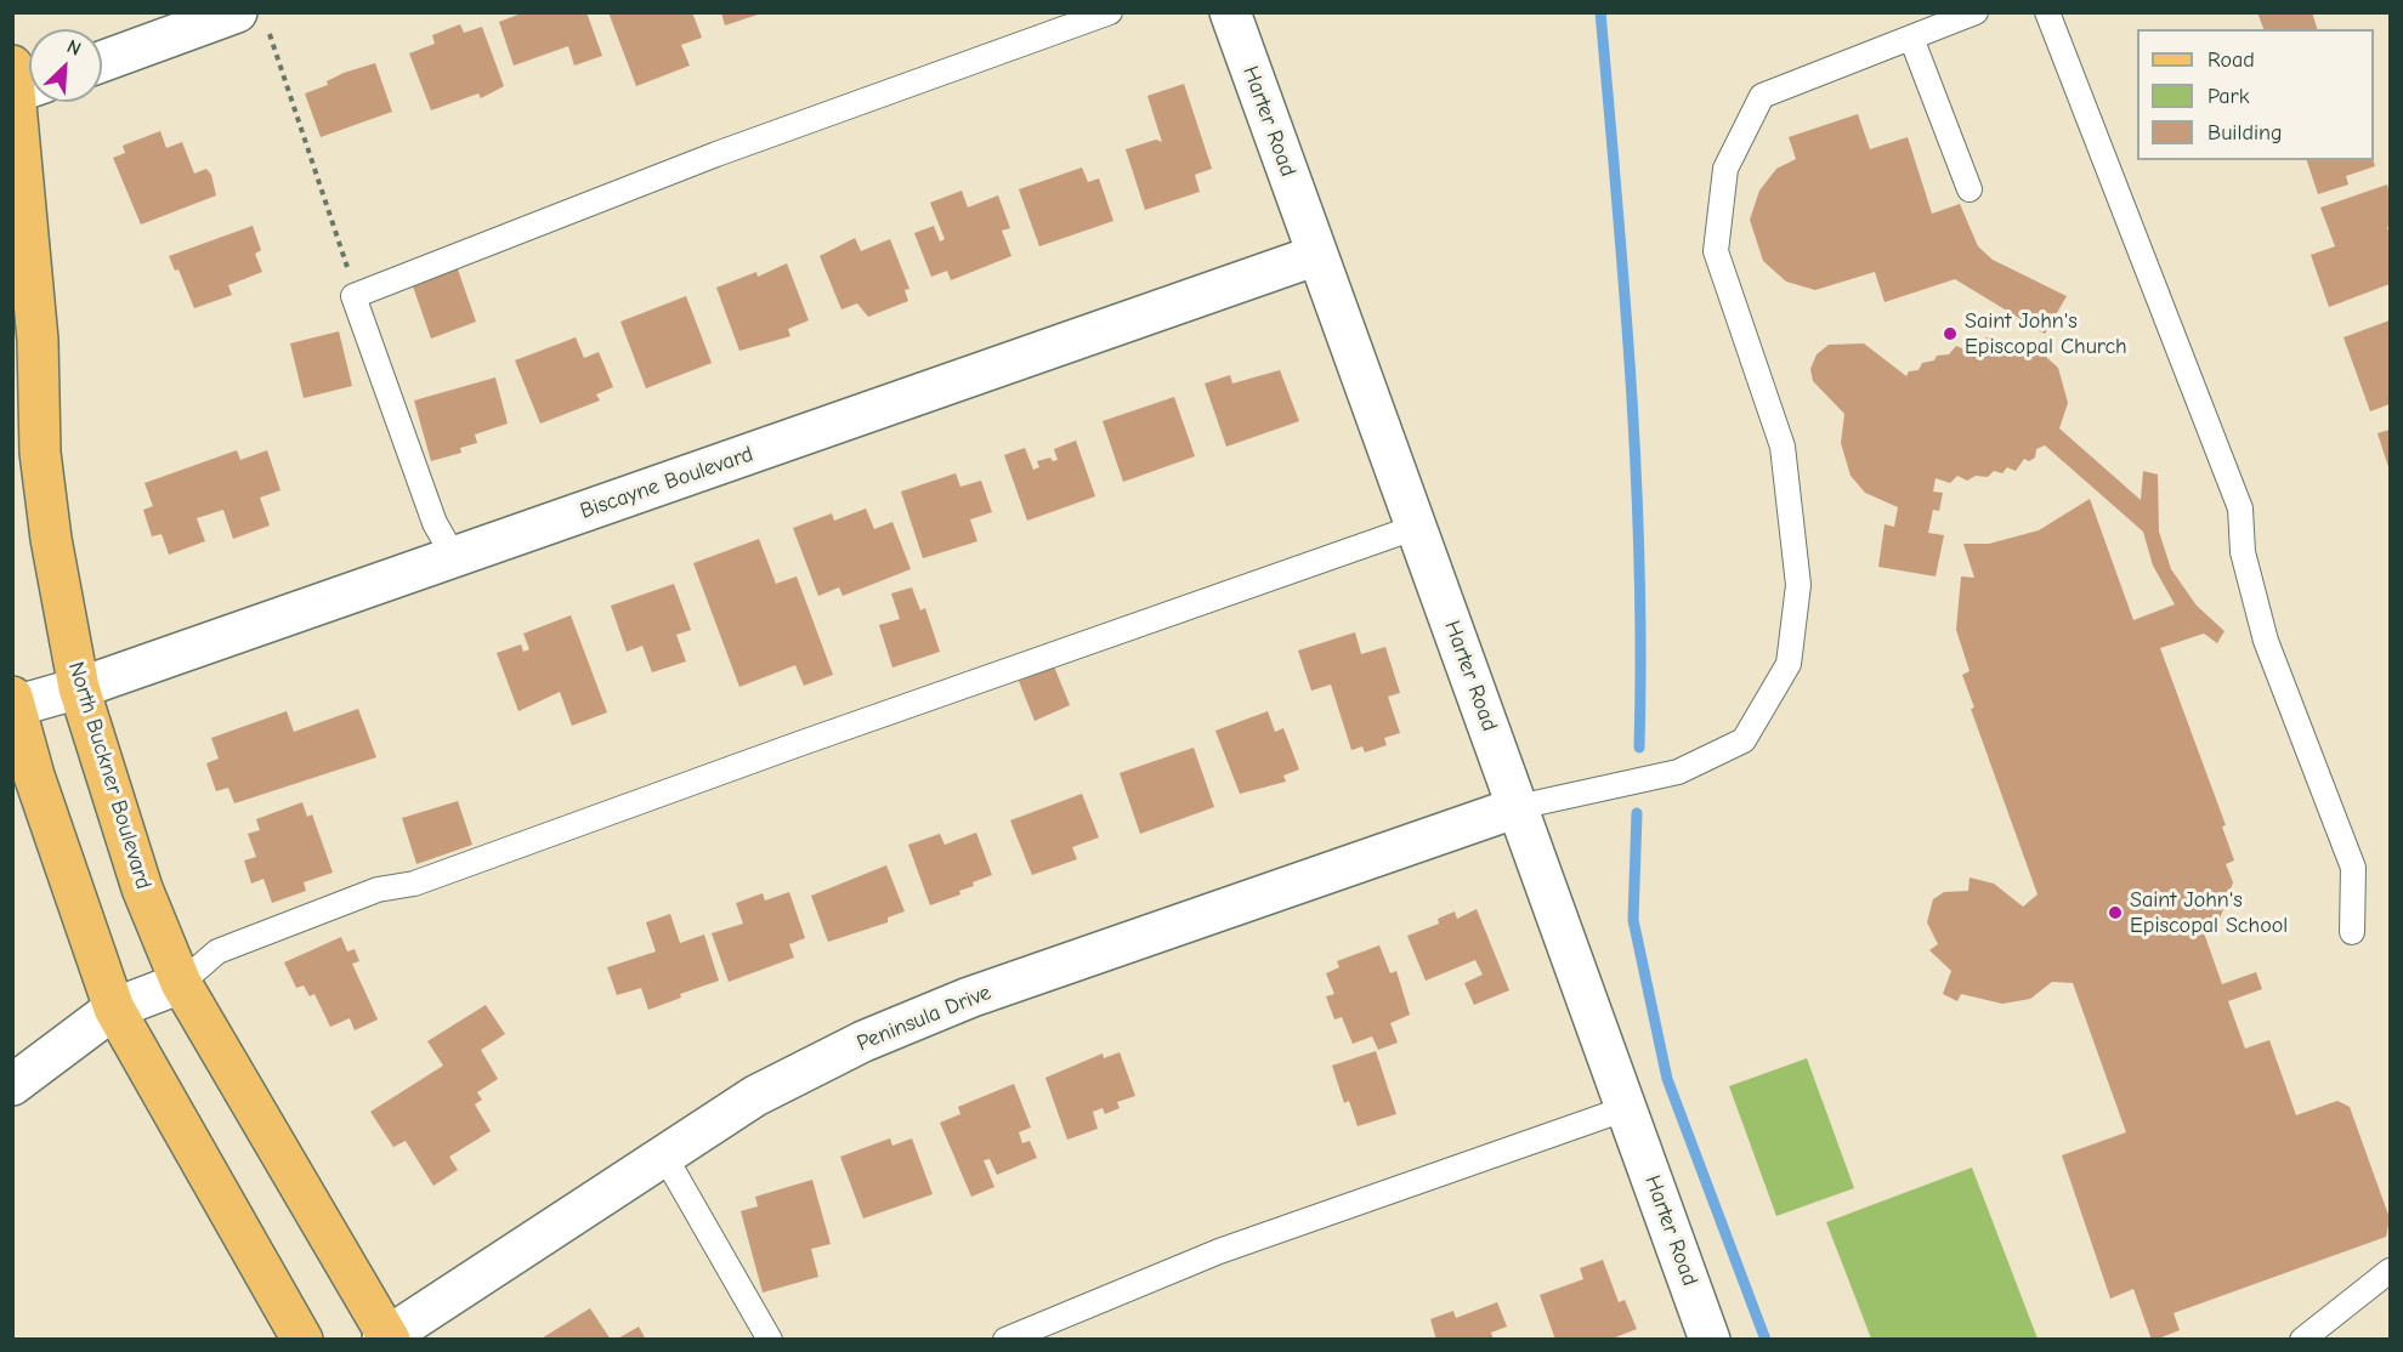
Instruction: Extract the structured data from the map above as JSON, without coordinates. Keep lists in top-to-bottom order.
{
  "streets": {
    "main road": ["North Buckner Boulevard"],
    "street": ["Harter Road", "Biscayne Boulevard", "Peninsula Drive"]
  },
  "crossings": [
    ["Harter Road", "Biscayne Boulevard"],
    ["Harter Road", "Peninsula Drive"],
    ["Biscayne Boulevard", "North Buckner Boulevard"],
    ["North Buckner Boulevard", "Peninsula Drive"]
  ],
  "places": ["Saint John's Episcopal Church", "Saint John's Episcopal School"],
  "legend": ["Road", "Park", "Building"],
  "north": "top right"
}
